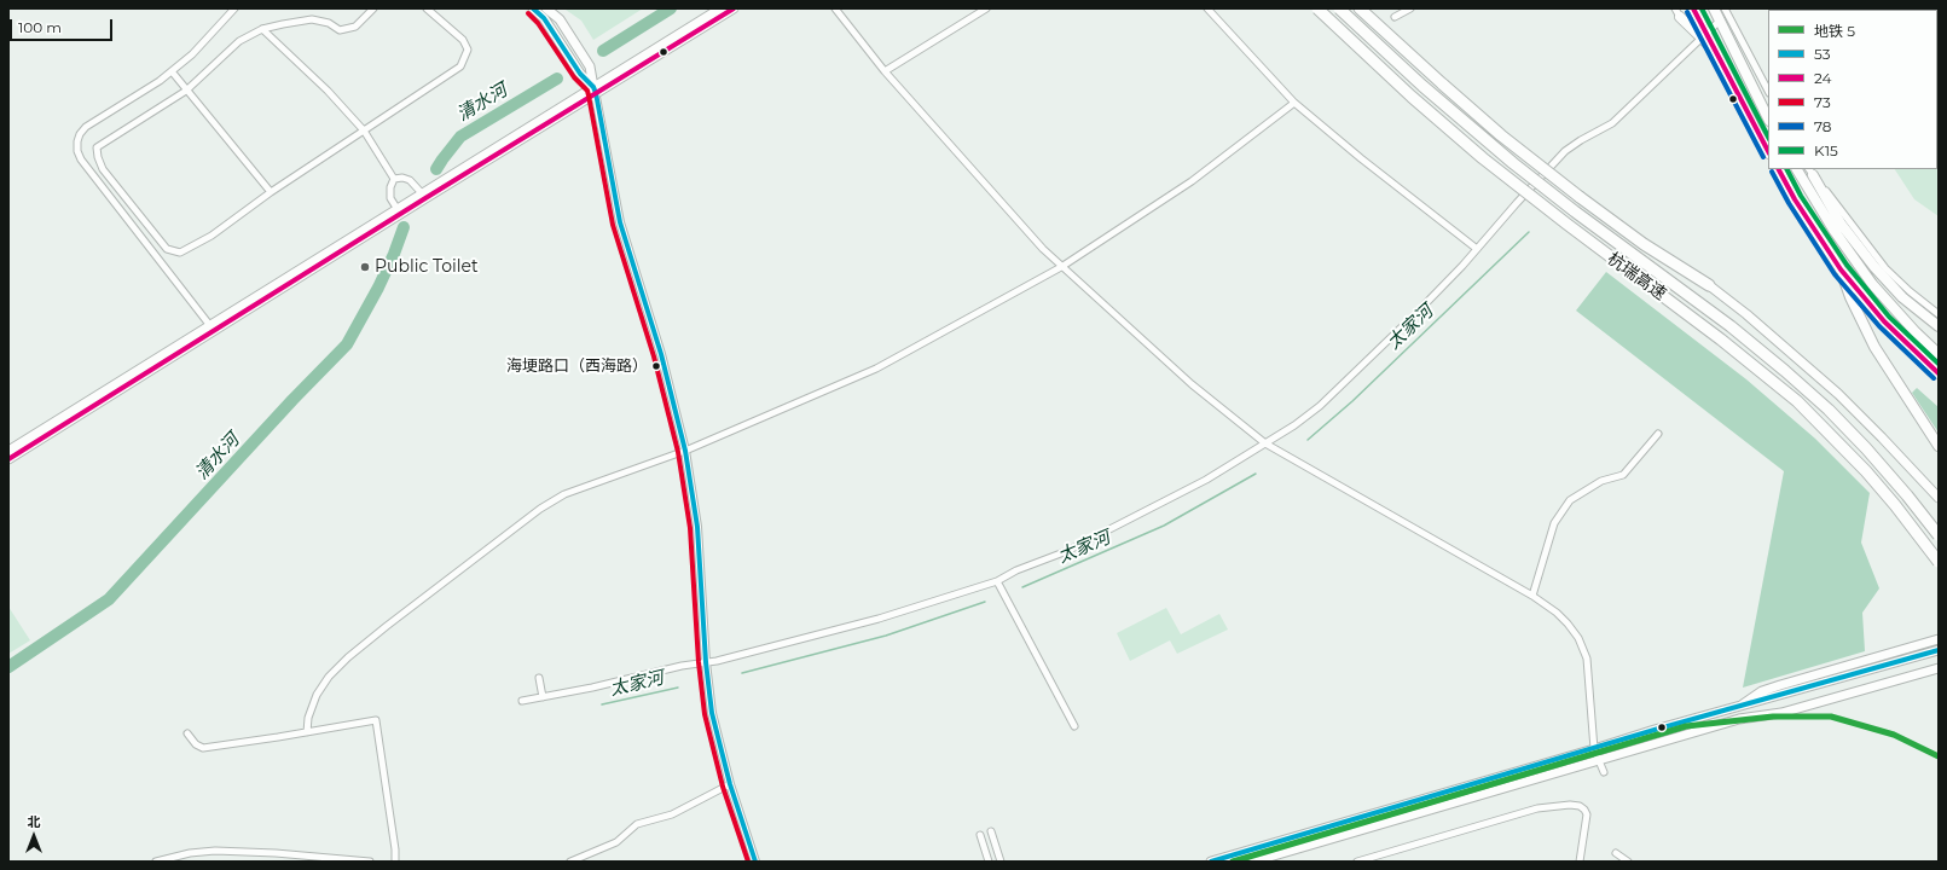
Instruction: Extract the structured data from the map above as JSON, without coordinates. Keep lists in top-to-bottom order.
{
  "streets": {
    "highway": ["杭瑞高速"]
  },
  "water": ["清水河", "太家河"],
  "places": ["Public Toilet", "海埂路口（西海路）"],
  "lines": [
    "transit line 53",
    "transit line 24",
    "transit line K15",
    "transit line 78",
    "transit line 73",
    "metro line 5"
  ],
  "legend": [
    "地铁 5",
    "53",
    "24",
    "73",
    "78",
    "K15"
  ],
  "scale_bar": "100 m",
  "north": "top"
}
